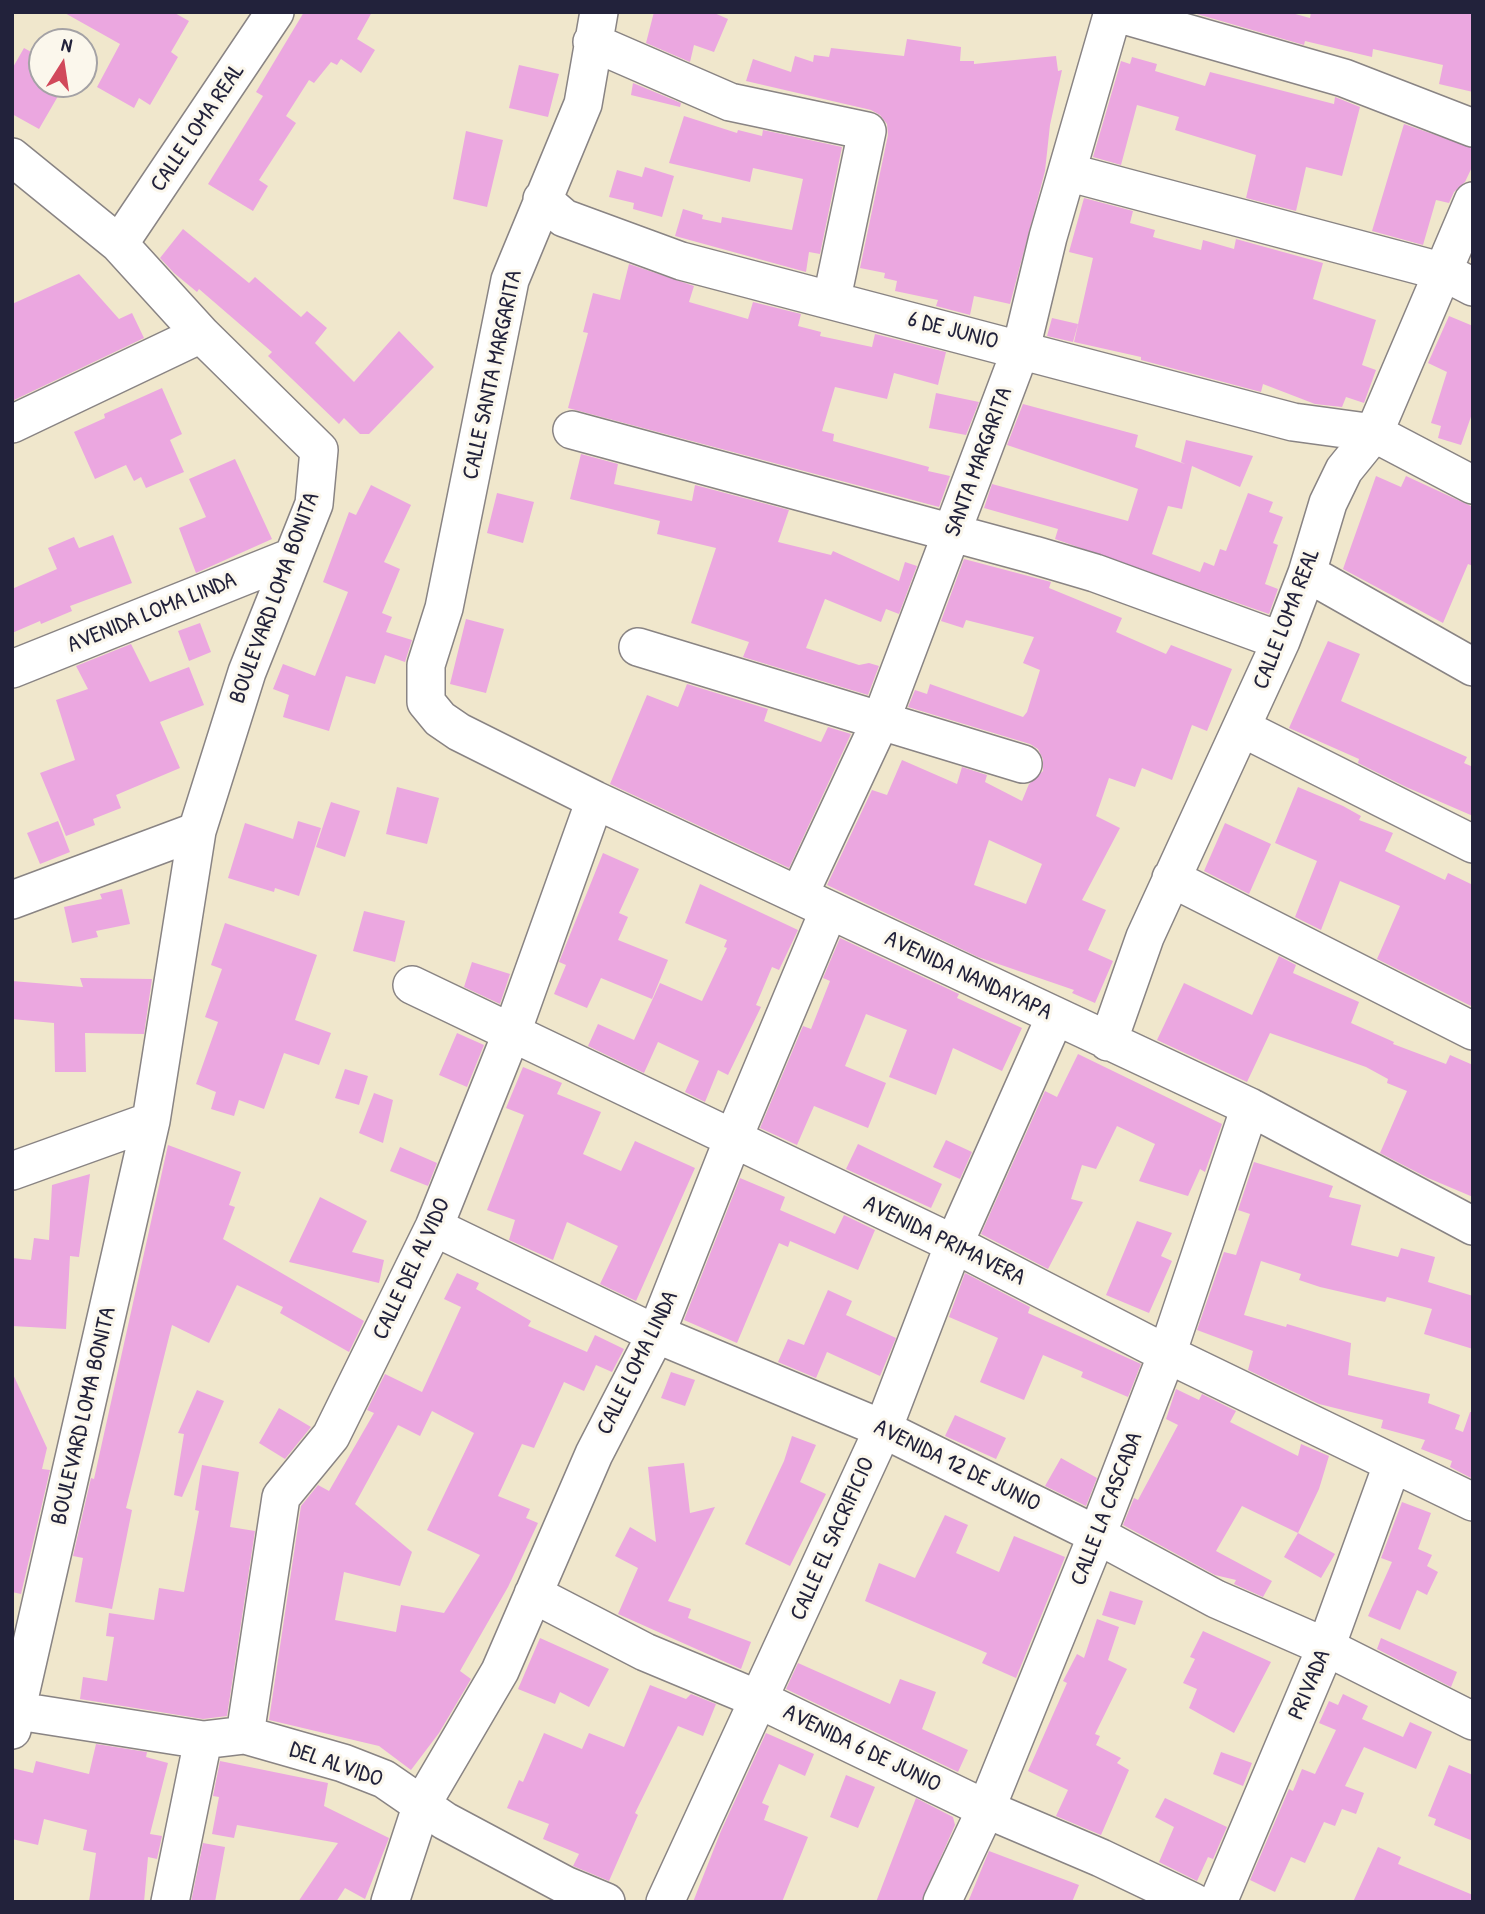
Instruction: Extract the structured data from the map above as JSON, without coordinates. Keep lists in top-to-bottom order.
{
  "streets": {
    "street": [
      "CALLE LOMA REAL",
      "6 DE JUNIO",
      "CALLE SANTA MARGARITA",
      "SANTA MARGARITA",
      "BOULEVARD LOMA BONITA",
      "AVENIDA LOMA LINDA",
      "AVENIDA NANDAYAPA",
      "AVENIDA PRIMAVERA",
      "CALLE DEL ALVIDO",
      "CALLE LOMA LINDA",
      "AVENIDA 12 DE JUNIO",
      "CALLE LA CASCADA",
      "CALLE EL SACRIFICIO",
      "PRIVADA",
      "AVENIDA 6 DE JUNIO",
      "DEL ALVIDO"
    ]
  },
  "crossings": [
    ["CALLE LOMA REAL", "6 DE JUNIO"],
    ["CALLE LOMA REAL", "BOULEVARD LOMA BONITA"],
    ["CALLE LOMA REAL", "AVENIDA NANDAYAPA"],
    ["6 DE JUNIO", "CALLE SANTA MARGARITA"],
    ["6 DE JUNIO", "SANTA MARGARITA"],
    ["CALLE SANTA MARGARITA", "AVENIDA NANDAYAPA"],
    ["SANTA MARGARITA", "AVENIDA NANDAYAPA"],
    ["SANTA MARGARITA", "CALLE LOMA LINDA"],
    ["BOULEVARD LOMA BONITA", "AVENIDA LOMA LINDA"],
    ["AVENIDA NANDAYAPA", "CALLE DEL ALVIDO"],
    ["AVENIDA NANDAYAPA", "CALLE LOMA LINDA"],
    ["AVENIDA NANDAYAPA", "CALLE LA CASCADA"],
    ["AVENIDA NANDAYAPA", "CALLE EL SACRIFICIO"],
    ["AVENIDA PRIMAVERA", "CALLE DEL ALVIDO"],
    ["AVENIDA PRIMAVERA", "CALLE LOMA LINDA"],
    ["AVENIDA PRIMAVERA", "CALLE LA CASCADA"],
    ["AVENIDA PRIMAVERA", "CALLE EL SACRIFICIO"],
    ["AVENIDA PRIMAVERA", "PRIVADA"],
    ["CALLE DEL ALVIDO", "AVENIDA 12 DE JUNIO"],
    ["CALLE DEL ALVIDO", "DEL ALVIDO"],
    ["CALLE LOMA LINDA", "AVENIDA 12 DE JUNIO"],
    ["CALLE LOMA LINDA", "AVENIDA 6 DE JUNIO"],
    ["CALLE LOMA LINDA", "DEL ALVIDO"],
    ["AVENIDA 12 DE JUNIO", "CALLE LA CASCADA"],
    ["AVENIDA 12 DE JUNIO", "CALLE EL SACRIFICIO"],
    ["AVENIDA 12 DE JUNIO", "PRIVADA"],
    ["CALLE LA CASCADA", "AVENIDA 6 DE JUNIO"],
    ["CALLE EL SACRIFICIO", "AVENIDA 6 DE JUNIO"]
  ],
  "north": "top"
}
